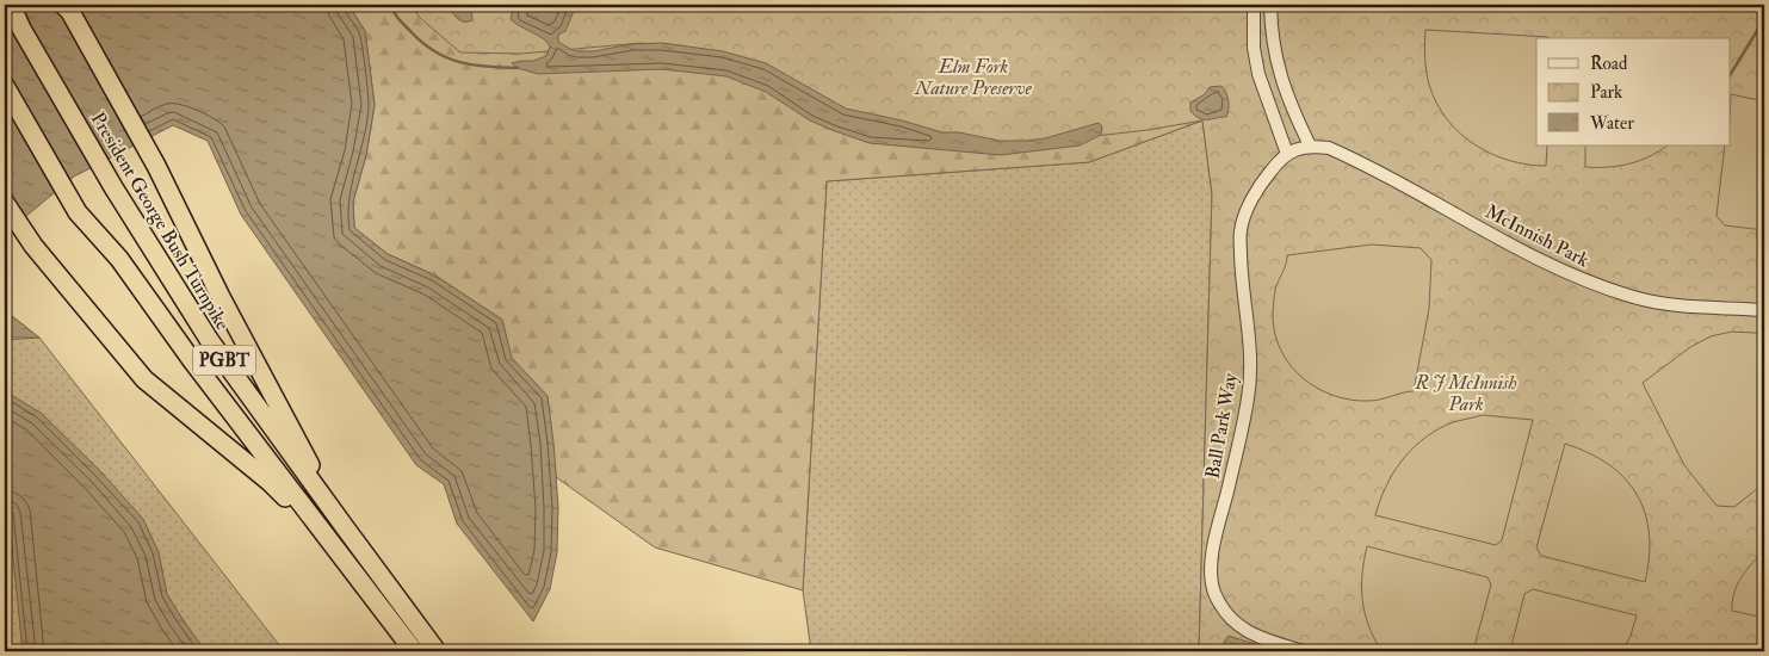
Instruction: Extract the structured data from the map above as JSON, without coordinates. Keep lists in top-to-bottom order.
{
  "streets": {
    "highway": ["President George Bush Turnpike", "PGBT"],
    "street": ["McInnish Park", "Ball Park Way"]
  },
  "crossings": [
    ["McInnish Park", "Ball Park Way"]
  ],
  "parks": ["Elm Fork Nature Preserve", "R J McInnish Park"],
  "legend": ["Road", "Park", "Water"]
}
